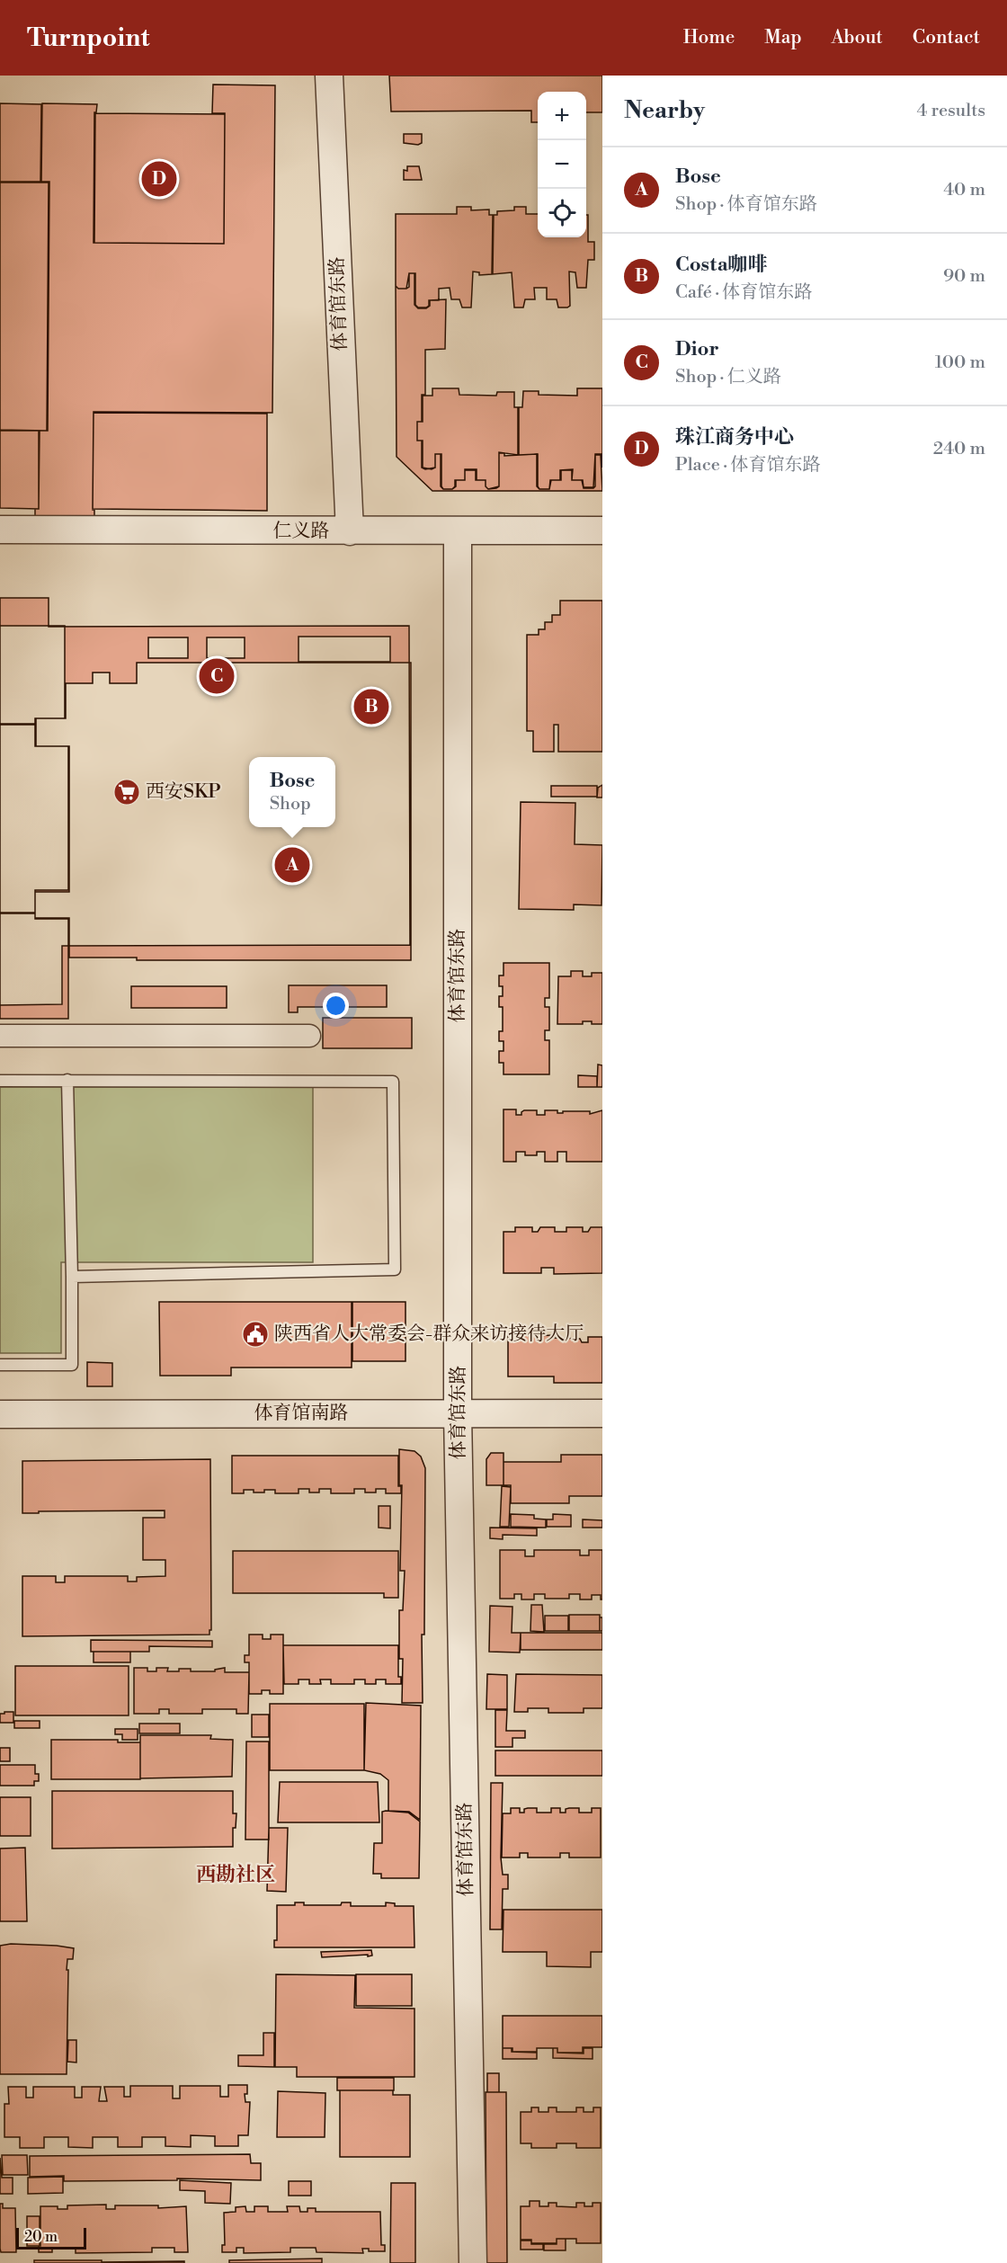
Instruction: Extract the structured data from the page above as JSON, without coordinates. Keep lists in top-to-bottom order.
{
  "streets": {
    "street": ["体育馆东路", "仁义路", "体育馆南路"]
  },
  "crossings": [
    ["体育馆东路", "仁义路"],
    ["体育馆东路", "体育馆南路"]
  ],
  "districts": ["西勘社区"],
  "places": {
    "supermarket": ["西安SKP"],
    "public building": ["陕西省人大常委会-群众来访接待大厅"]
  },
  "scale_bar": "20 m",
  "page": {
    "header": "Turnpoint",
    "nav": [
      "Home",
      "Map",
      "About",
      "Contact"
    ],
    "heading": ["Nearby", "4 results"],
    "map_buttons": ["+", "−"],
    "list": [
      {
        "mark": "A",
        "name": "Bose",
        "note": "Shop · 体育馆东路",
        "value": "40 m"
      },
      {
        "mark": "B",
        "name": "Costa咖啡",
        "note": "Café · 体育馆东路",
        "value": "90 m"
      },
      {
        "mark": "C",
        "name": "Dior",
        "note": "Shop · 仁义路",
        "value": "100 m"
      },
      {
        "mark": "D",
        "name": "珠江商务中心",
        "note": "Place · 体育馆东路",
        "value": "240 m"
      }
    ],
    "pins": [
      "D",
      "C",
      "B",
      "A"
    ],
    "popup": ["Bose", "Shop"],
    "scale": "20 m"
  }
}
